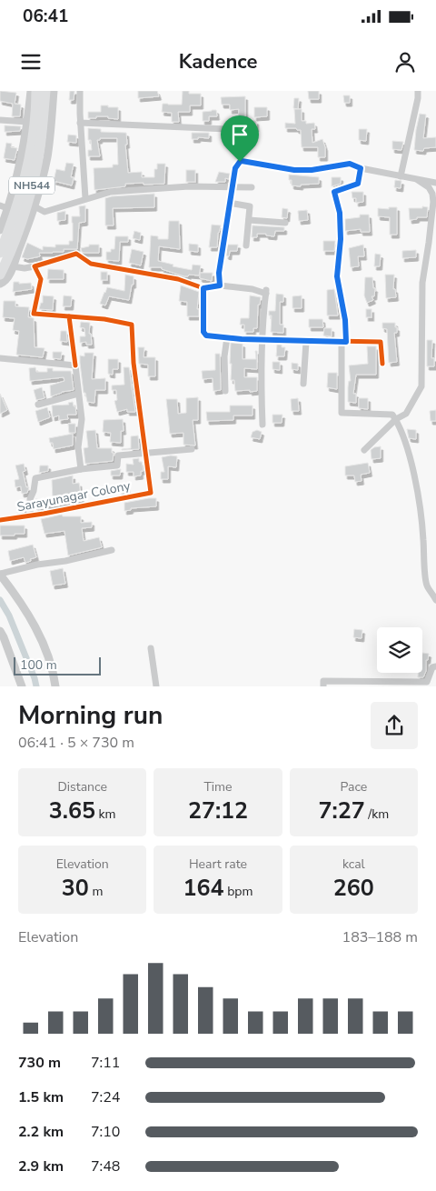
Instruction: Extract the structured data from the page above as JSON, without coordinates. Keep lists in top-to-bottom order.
{
  "streets": {
    "highway": ["NH544"],
    "street": ["Sarayunagar Colony"]
  },
  "scale_bar": "100 m",
  "page": {
    "status": "06:41",
    "header": "Kadence",
    "scale": "100 m",
    "heading": ["Morning run", "06:41 · 5 × 730 m"],
    "stats": [
      ["Distance", "3.65 km"],
      ["Time", "27:12"],
      ["Pace", "7:27 /km"],
      ["Elevation", "30 m"],
      ["Heart rate", "164 bpm"],
      ["kcal", "260"]
    ],
    "chart": ["Elevation", "183–188 m"],
    "list": [
      {
        "name": "730 m",
        "note": "7:11"
      },
      {
        "name": "1.5 km",
        "note": "7:24"
      },
      {
        "name": "2.2 km",
        "note": "7:10"
      },
      {
        "name": "2.9 km",
        "note": "7:48"
      }
    ]
  }
}
